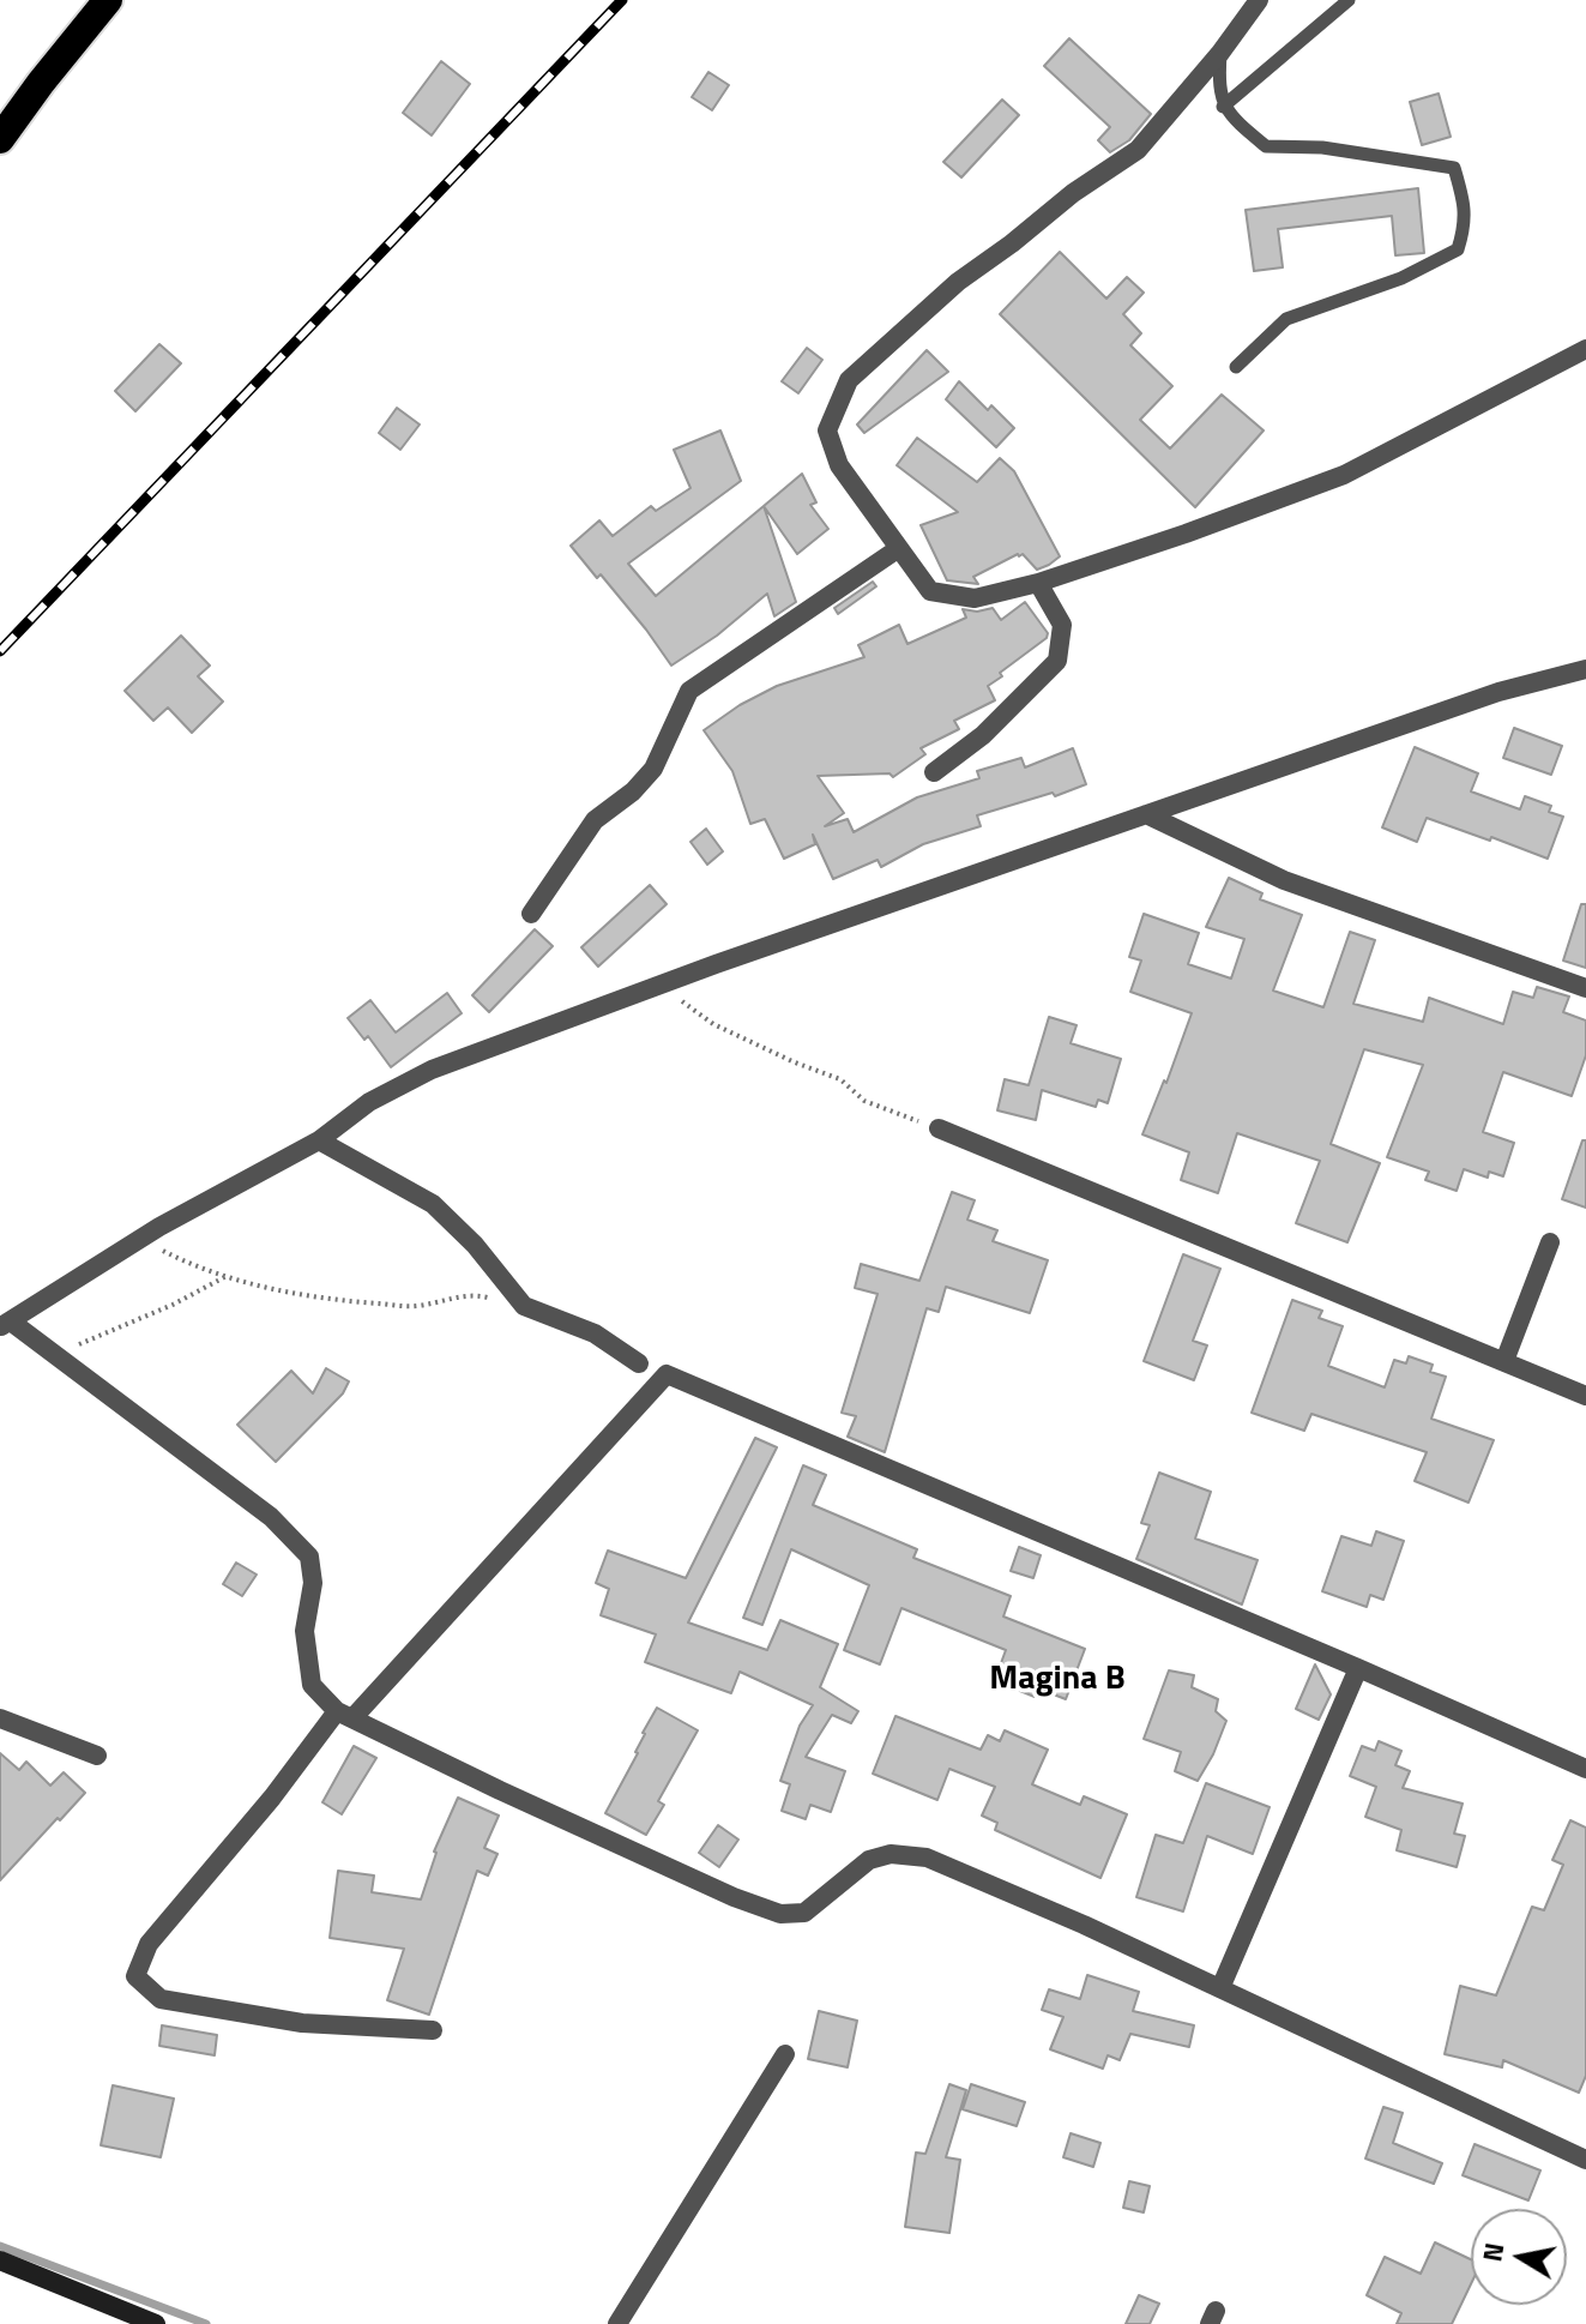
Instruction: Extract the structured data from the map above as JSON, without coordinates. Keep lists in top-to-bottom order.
{
  "districts": ["Magina B"],
  "north": "left"
}
